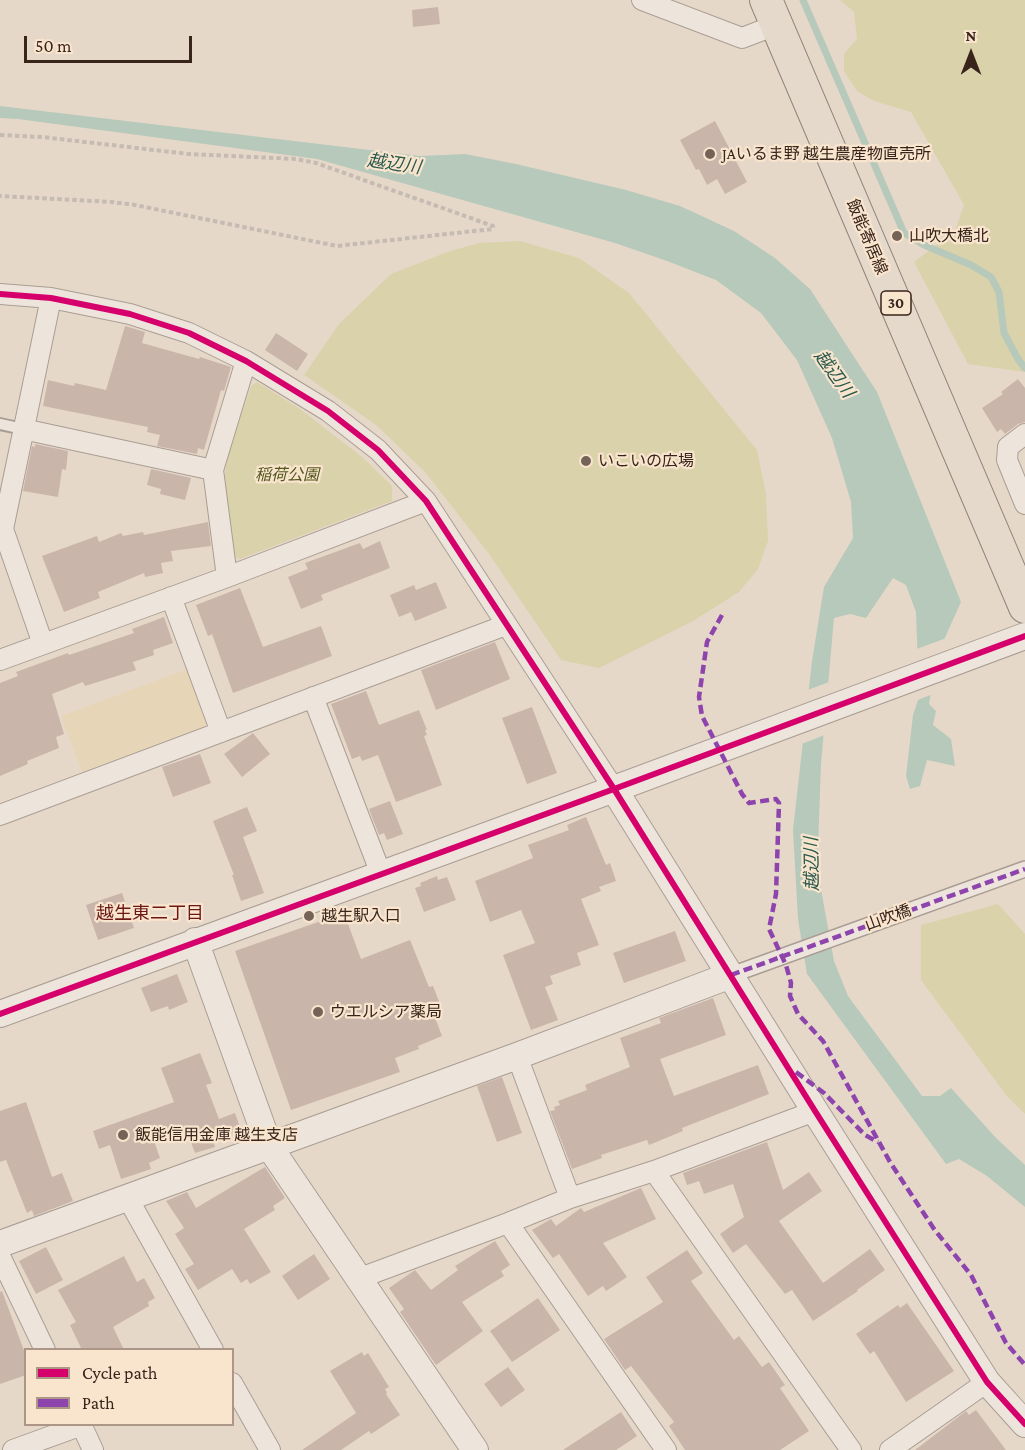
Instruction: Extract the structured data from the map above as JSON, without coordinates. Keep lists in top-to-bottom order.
{
  "streets": {
    "main road": ["飯能寄居線", "30"],
    "street": ["山吹橋"]
  },
  "districts": ["越生東二丁目"],
  "water": ["越辺川"],
  "parks": ["稲荷公園"],
  "places": [
    "JAいるま野 越生農産物直売所",
    "山吹大橋北",
    "いこいの広場",
    "越生駅入口",
    "ウエルシア薬局",
    "飯能信用金庫 越生支店"
  ],
  "legend": ["Cycle path", "Path"],
  "scale_bar": "50 m",
  "north": "top"
}
